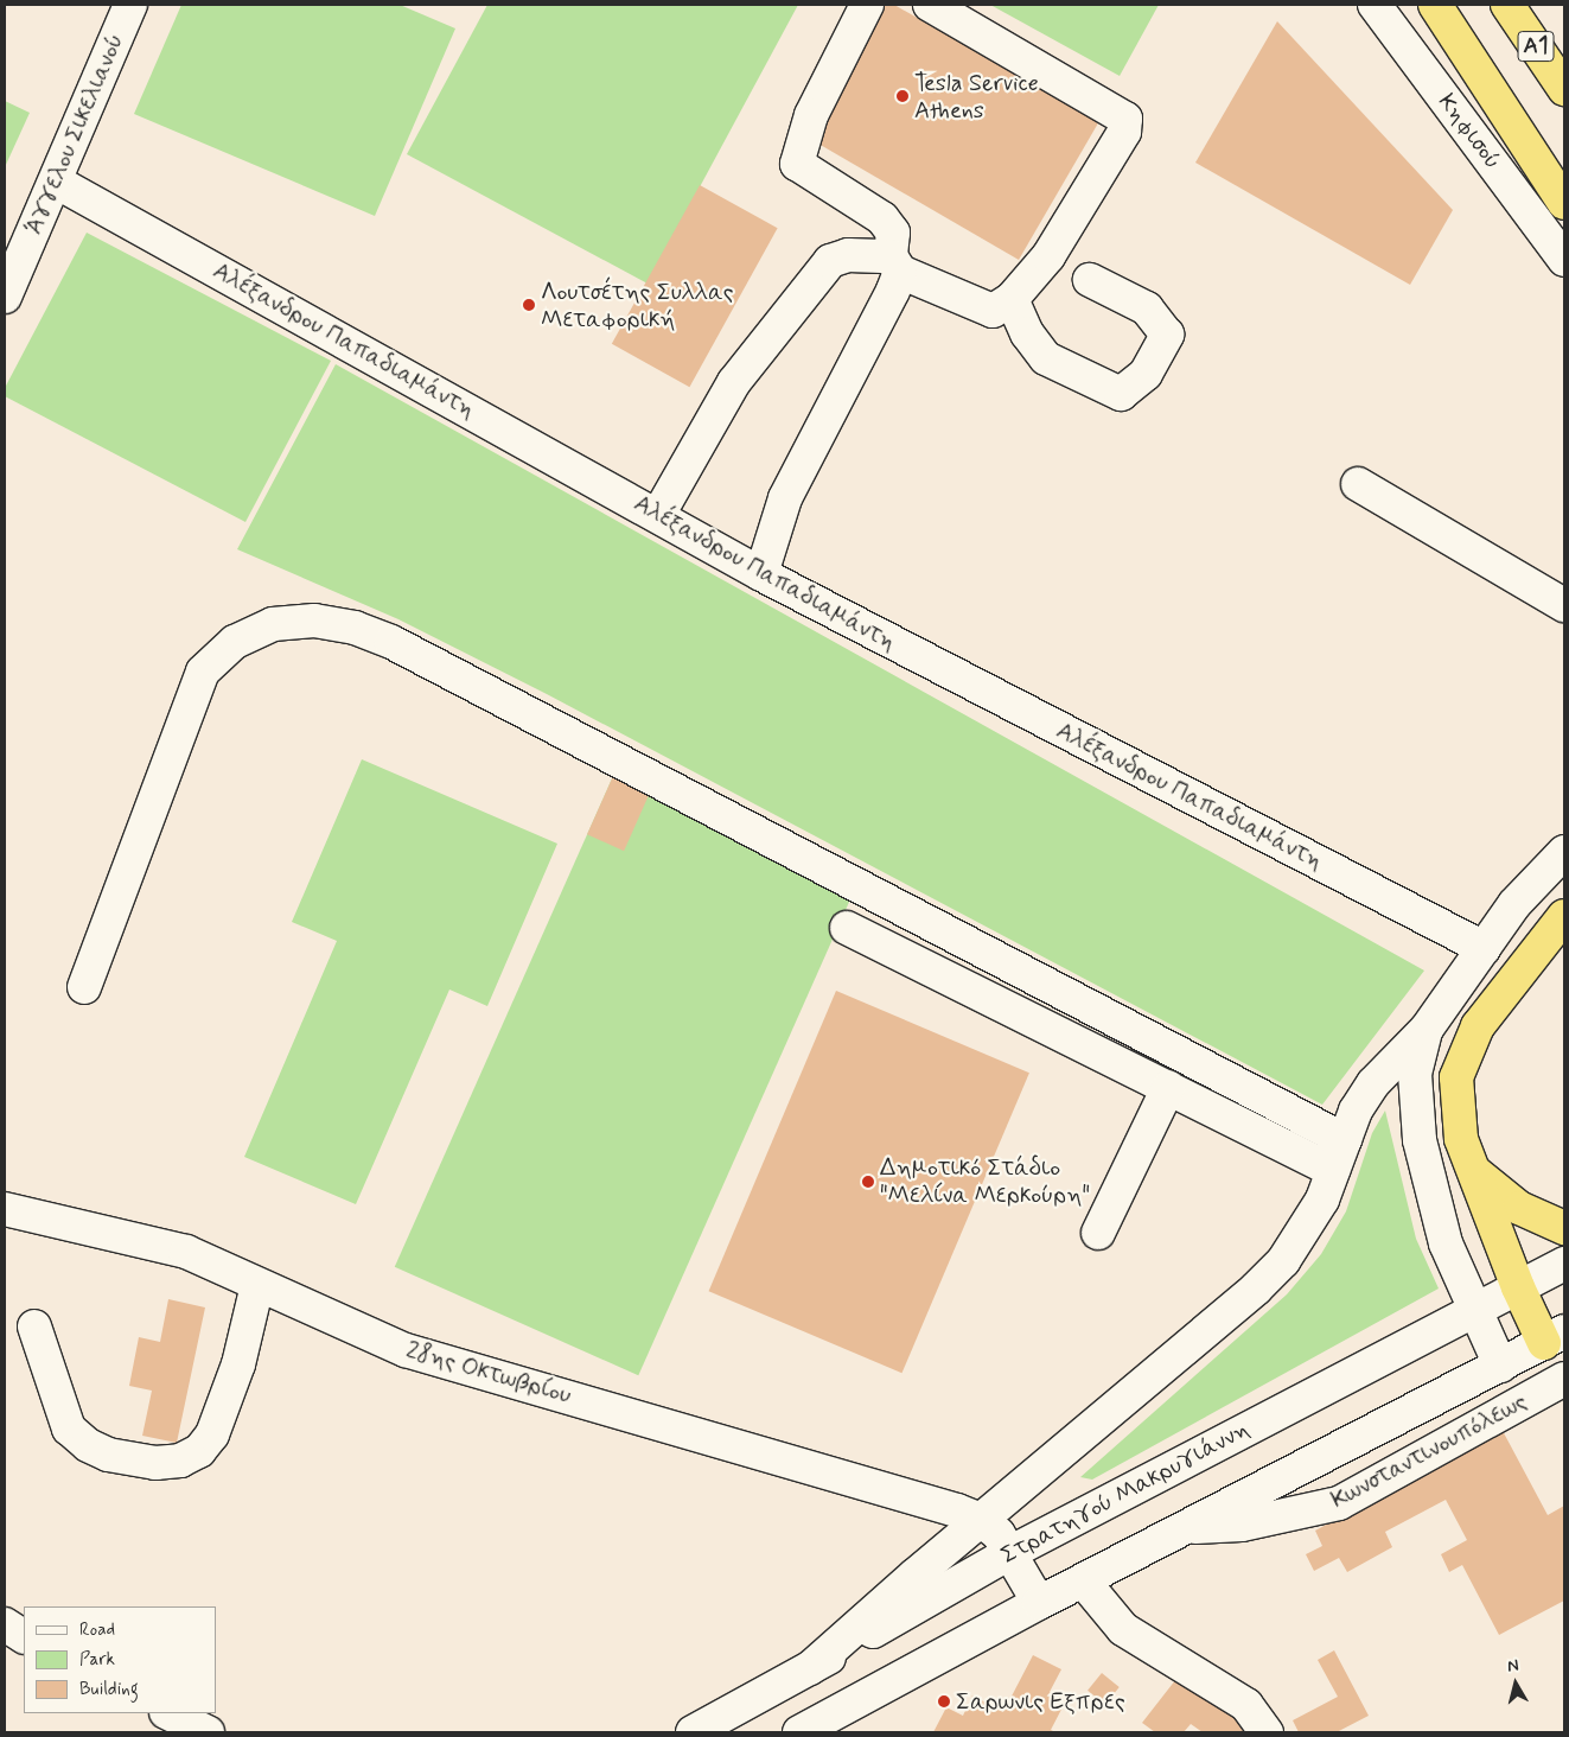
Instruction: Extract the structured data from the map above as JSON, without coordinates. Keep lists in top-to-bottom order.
{
  "streets": {
    "highway": ["Α1"],
    "street": [
      "Κηφισού",
      "Άγγελου Σικελιανού",
      "Αλέξανδρου Παπαδιαμάντη",
      "28ης Οκτωβρίου",
      "Κωνσταντινουπόλεως",
      "Στρατηγού Μακρυγιάννη"
    ]
  },
  "crossings": [
    ["Άγγελου Σικελιανού", "Αλέξανδρου Παπαδιαμάντη"]
  ],
  "places": [
    "Tesla Service Athens",
    "Λουτσέτης Συλλας Μεταφορική",
    "Δημοτικό Στάδιο \"Μελίνα Μερκούρη\"",
    "Σαρωνις Εξπρες"
  ],
  "legend": ["Road", "Park", "Building"],
  "north": "top"
}
